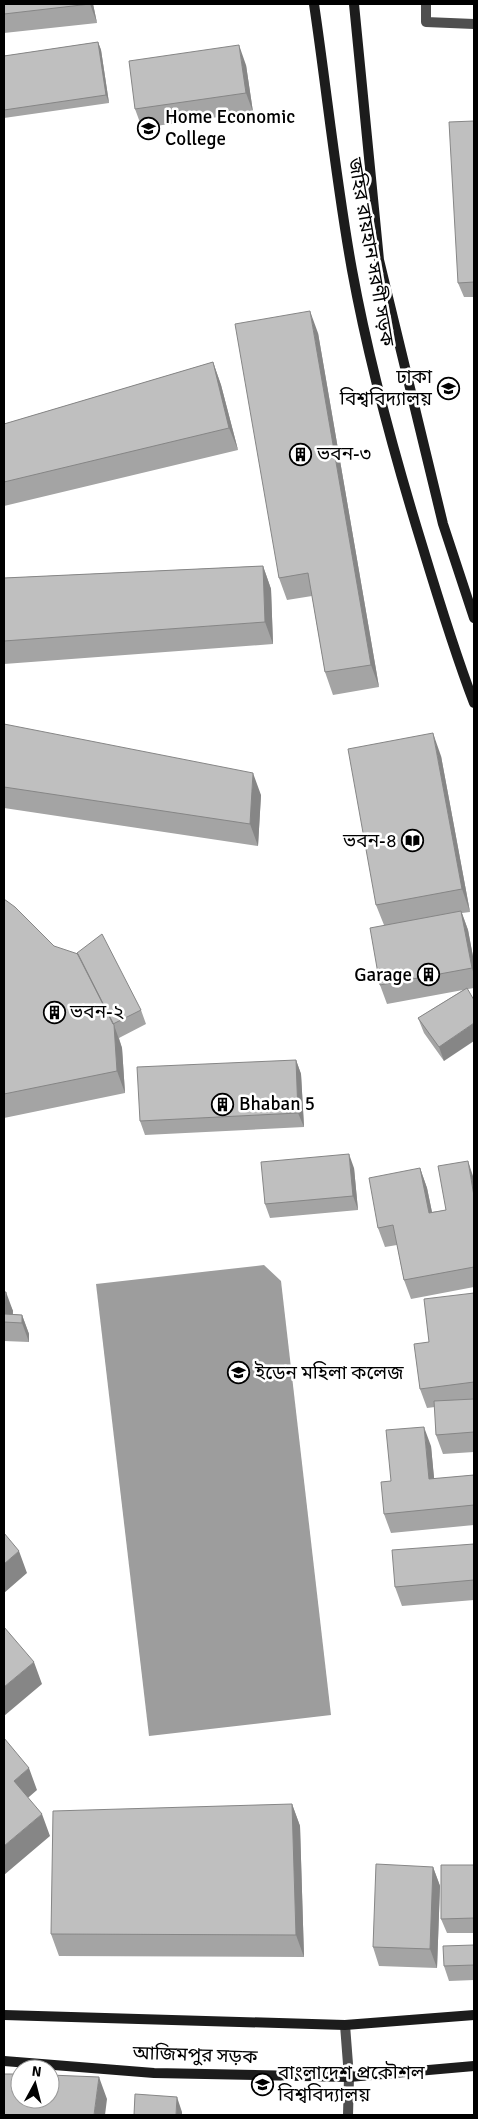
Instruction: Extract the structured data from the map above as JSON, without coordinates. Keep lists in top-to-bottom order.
{
  "streets": {
    "main road": ["জহির রায়হান সরণী সড়ক", "আজিমপুর সড়ক"]
  },
  "places": {
    "school or university": [
      "Home Economic College",
      "ঢাকা বিশ্ববিদ্যালয়",
      "ইডেন মহিলা কলেজ",
      "বাংলাদেশ প্রকৌশল বিশ্ববিদ্যালয়"
    ],
    "building": [
      "ভবন-৩",
      "Garage",
      "ভবন-২",
      "Bhaban 5"
    ],
    "library": ["ভবন-৪"]
  },
  "north": "top"
}
